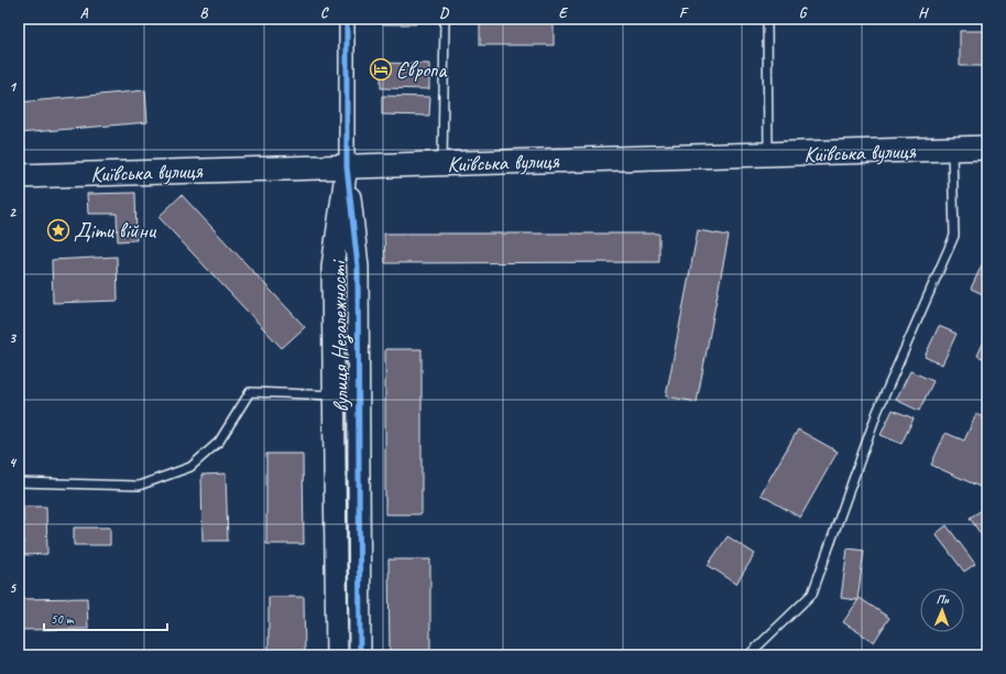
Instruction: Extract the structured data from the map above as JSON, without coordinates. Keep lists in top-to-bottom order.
{
  "streets": {
    "main road": ["Київська вулиця"],
    "street": ["вулиця Незалежності"]
  },
  "crossings": [
    ["Київська вулиця", "вулиця Незалежності"]
  ],
  "places": {
    "hotel": ["Європа"],
    "place": ["Діти війни"]
  },
  "scale_bar": "50 m",
  "north": "top",
  "grid": {
    "columns": [
      "A",
      "B",
      "C",
      "D",
      "E",
      "F",
      "G",
      "H"
    ],
    "rows": [
      "1",
      "2",
      "3",
      "4",
      "5"
    ]
  }
}
